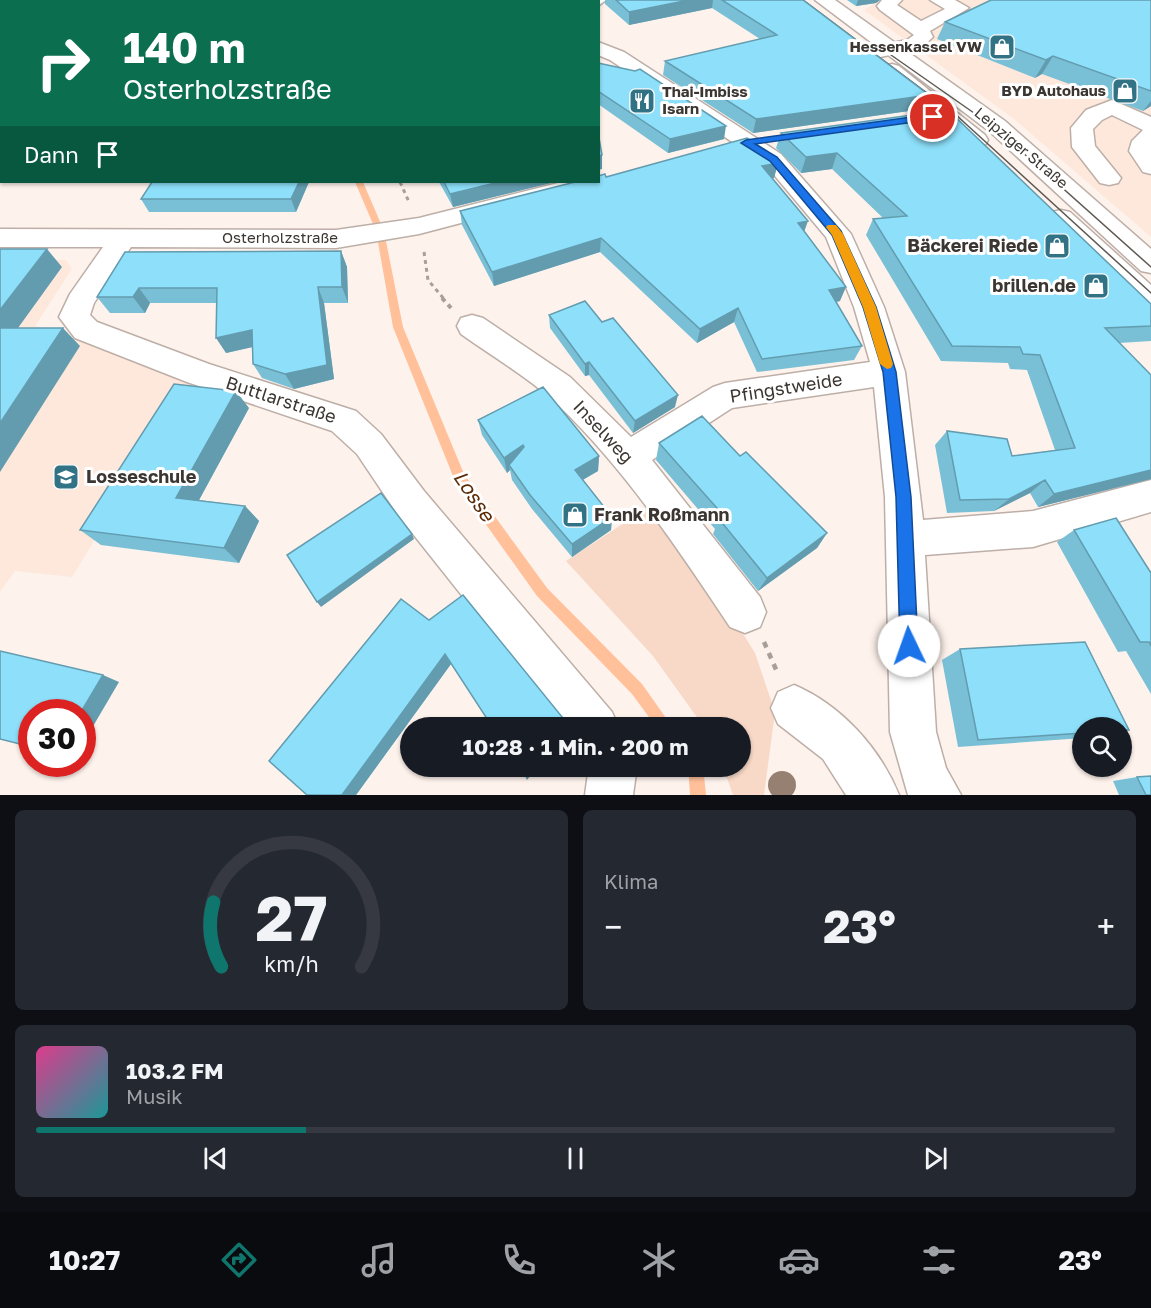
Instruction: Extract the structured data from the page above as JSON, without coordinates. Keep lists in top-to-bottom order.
{
  "streets": {
    "street": [
      "Leipziger Straße",
      "Osterholzstraße",
      "Pfingstweide",
      "Buttlarstraße",
      "Inselweg"
    ]
  },
  "crossings": [
    ["Osterholzstraße", "Buttlarstraße"],
    ["Pfingstweide", "Inselweg"]
  ],
  "water": ["Losse"],
  "places": {
    "shop": [
      "Hessenkassel VW",
      "BYD Autohaus",
      "Bäckerei Riede",
      "brillen.de",
      "Frank Roßmann"
    ],
    "restaurant": ["Thai-Imbiss Isarn"],
    "school or university": ["Losseschule"]
  },
  "page": {
    "turn": ["140 m", "Osterholzstraße"],
    "then": "Dann",
    "limit": "30",
    "trip": "10:28 · 1 Min. · 200 m",
    "tile": "Klima",
    "heat": ["−", "23°", "+"],
    "song": ["103.2 FM", "Musik"],
    "tabs": ["10:27", "23°"],
    "gauge": ["27", "km/h"]
  }
}
